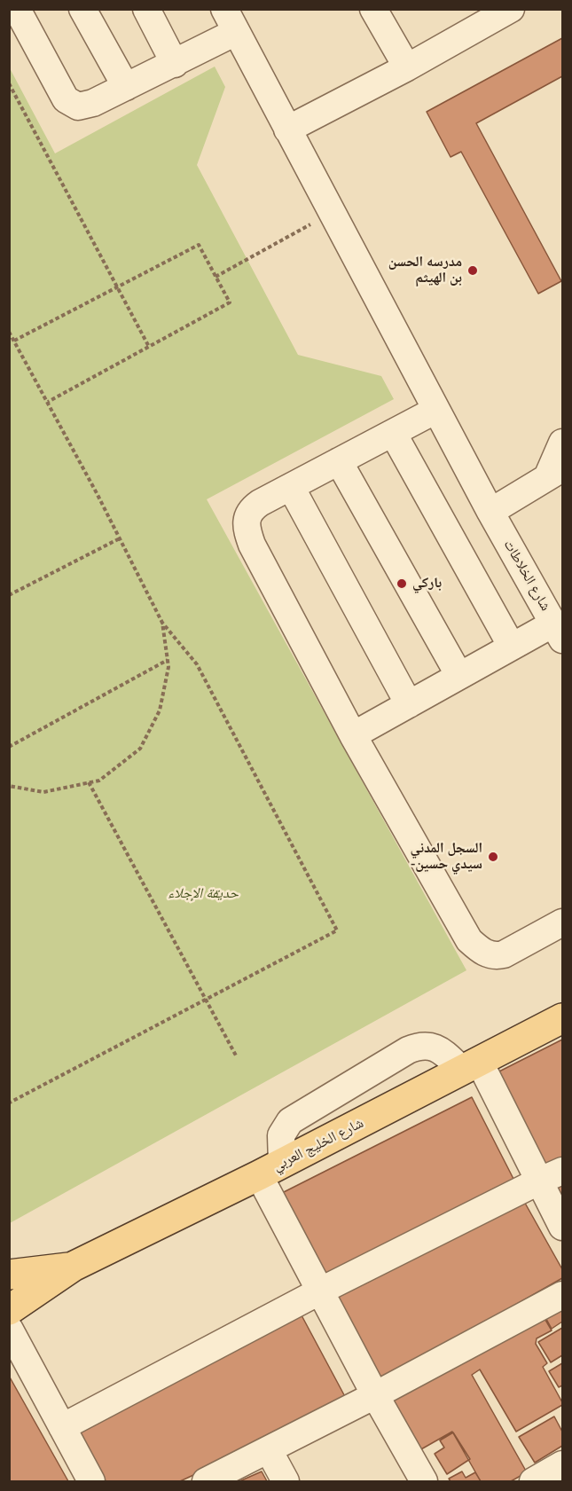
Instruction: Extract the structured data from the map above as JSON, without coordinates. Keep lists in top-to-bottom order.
{
  "streets": {
    "main road": ["شارع الخليج العربي"],
    "street": ["شارع الخلاطات"]
  },
  "parks": ["حديقة الإجلاء"],
  "places": ["مدرسه الحسن بن الهيثم", "باركي", "السجل المدني -سيدي حسين"]
}
